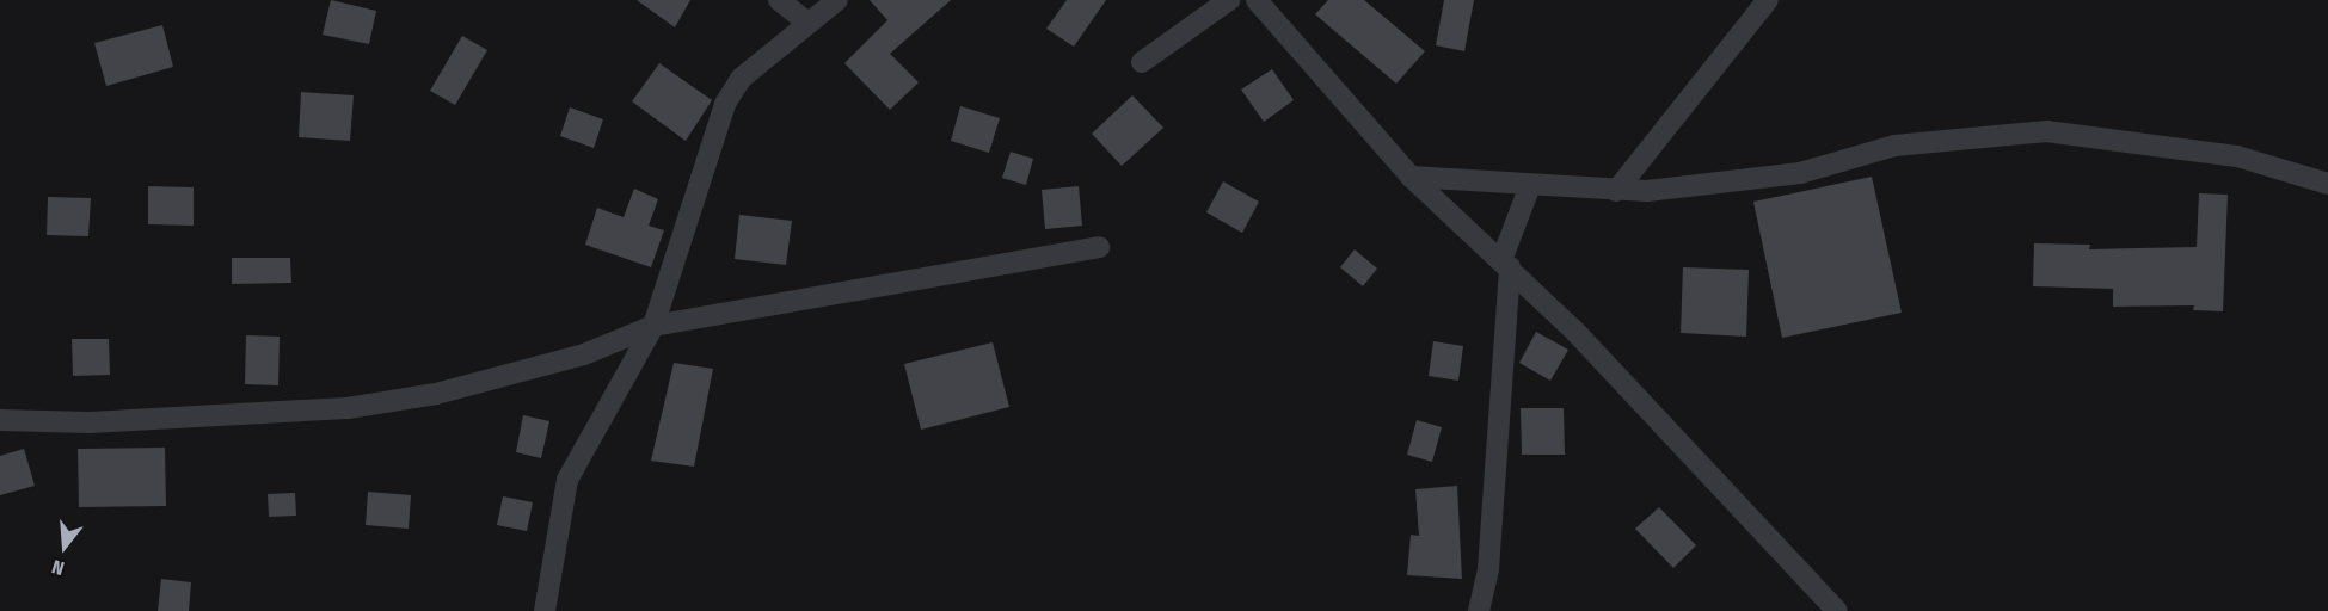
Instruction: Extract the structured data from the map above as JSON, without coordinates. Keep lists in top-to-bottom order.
{
  "north": "bottom"
}
